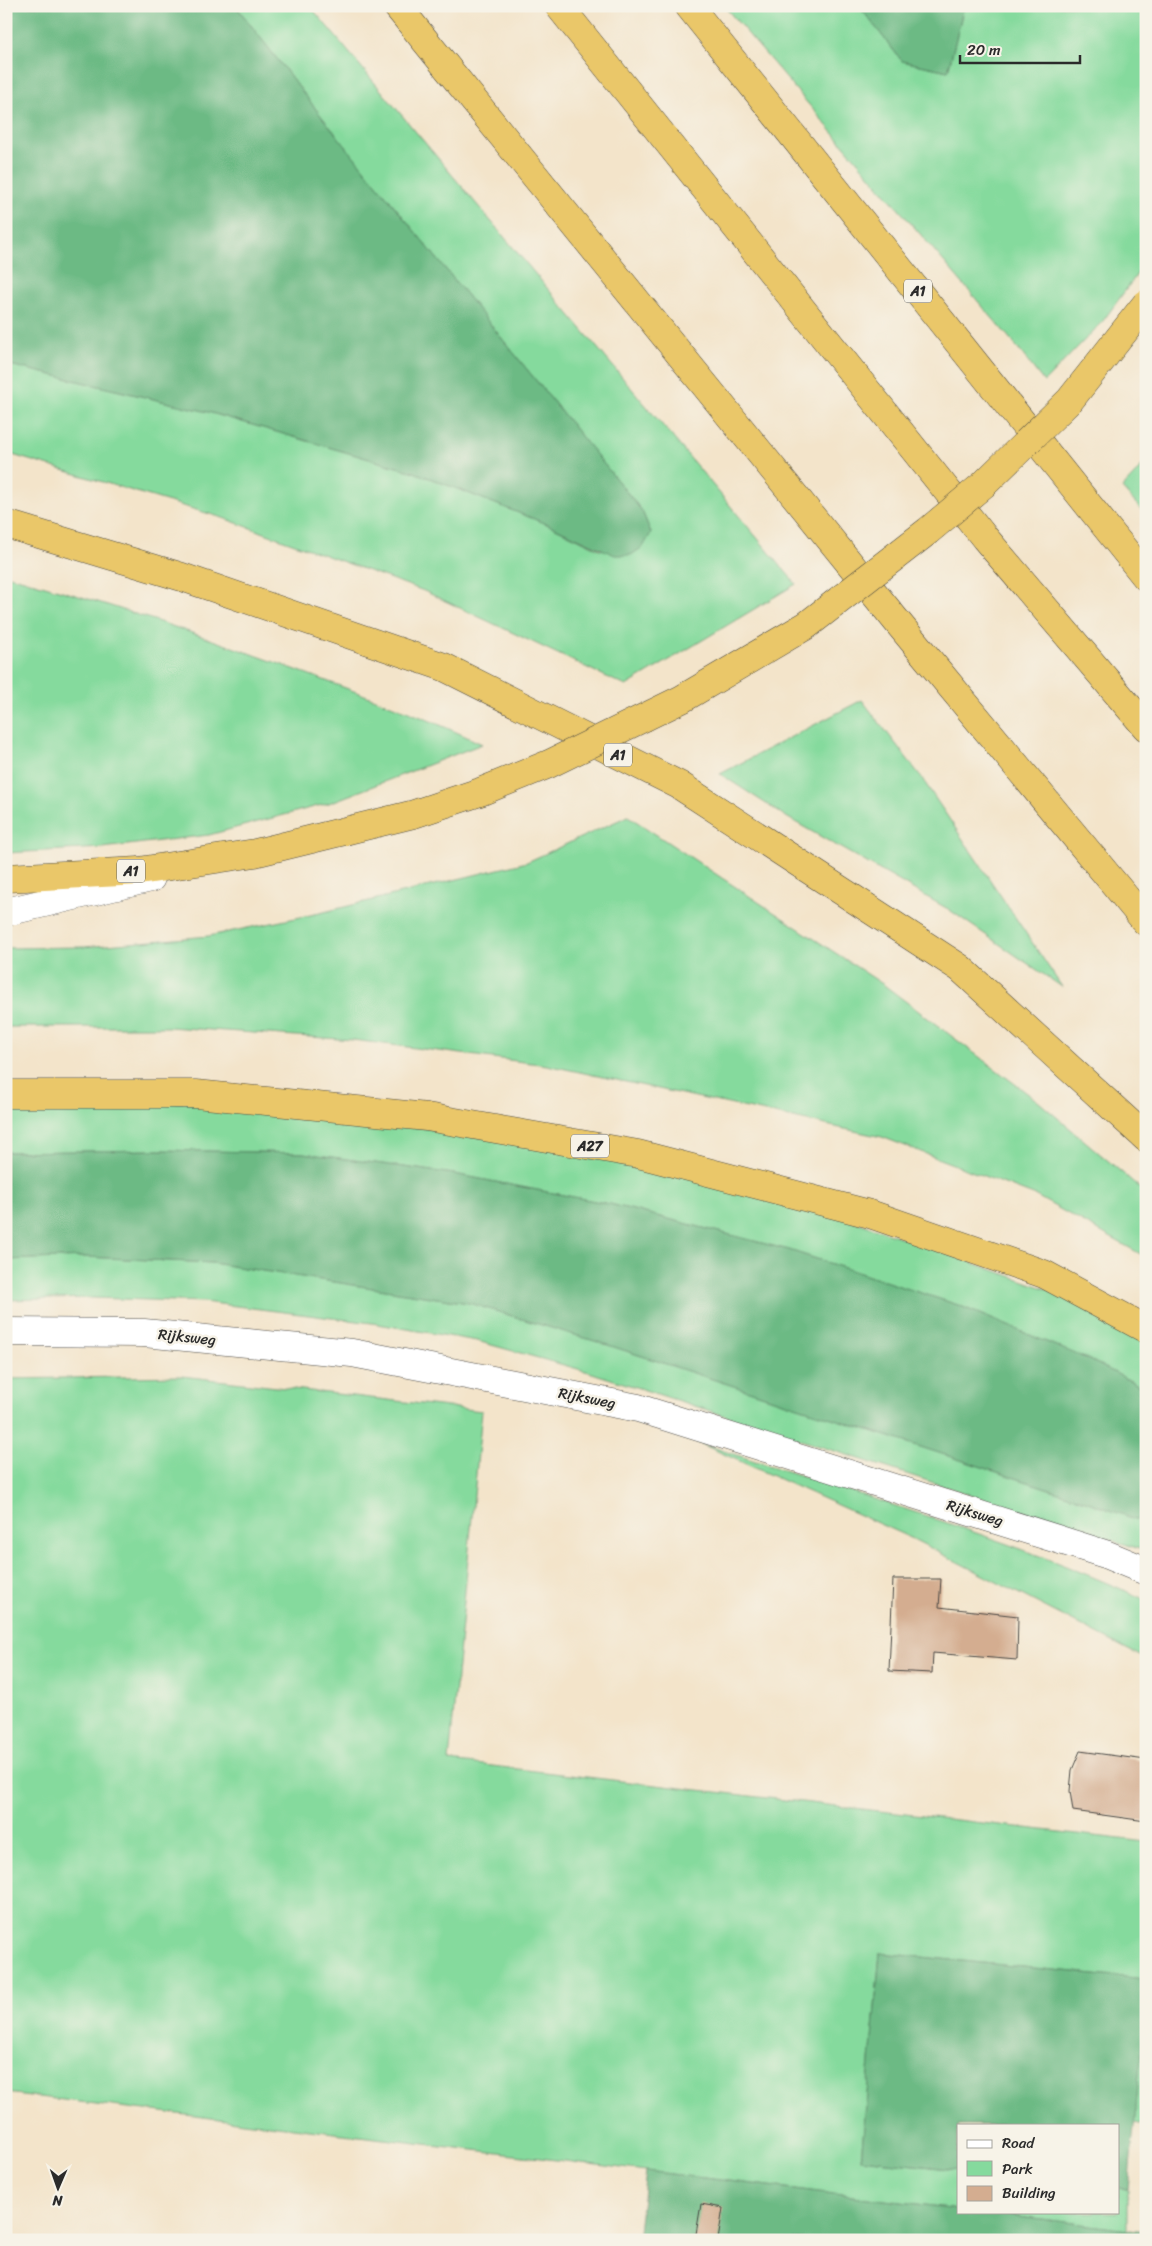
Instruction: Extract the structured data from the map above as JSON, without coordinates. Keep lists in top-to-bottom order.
{
  "streets": {
    "highway": ["A1", "A27"],
    "street": ["Rijksweg"]
  },
  "legend": ["Road", "Park", "Building"],
  "scale_bar": "20 m",
  "north": "bottom"
}
